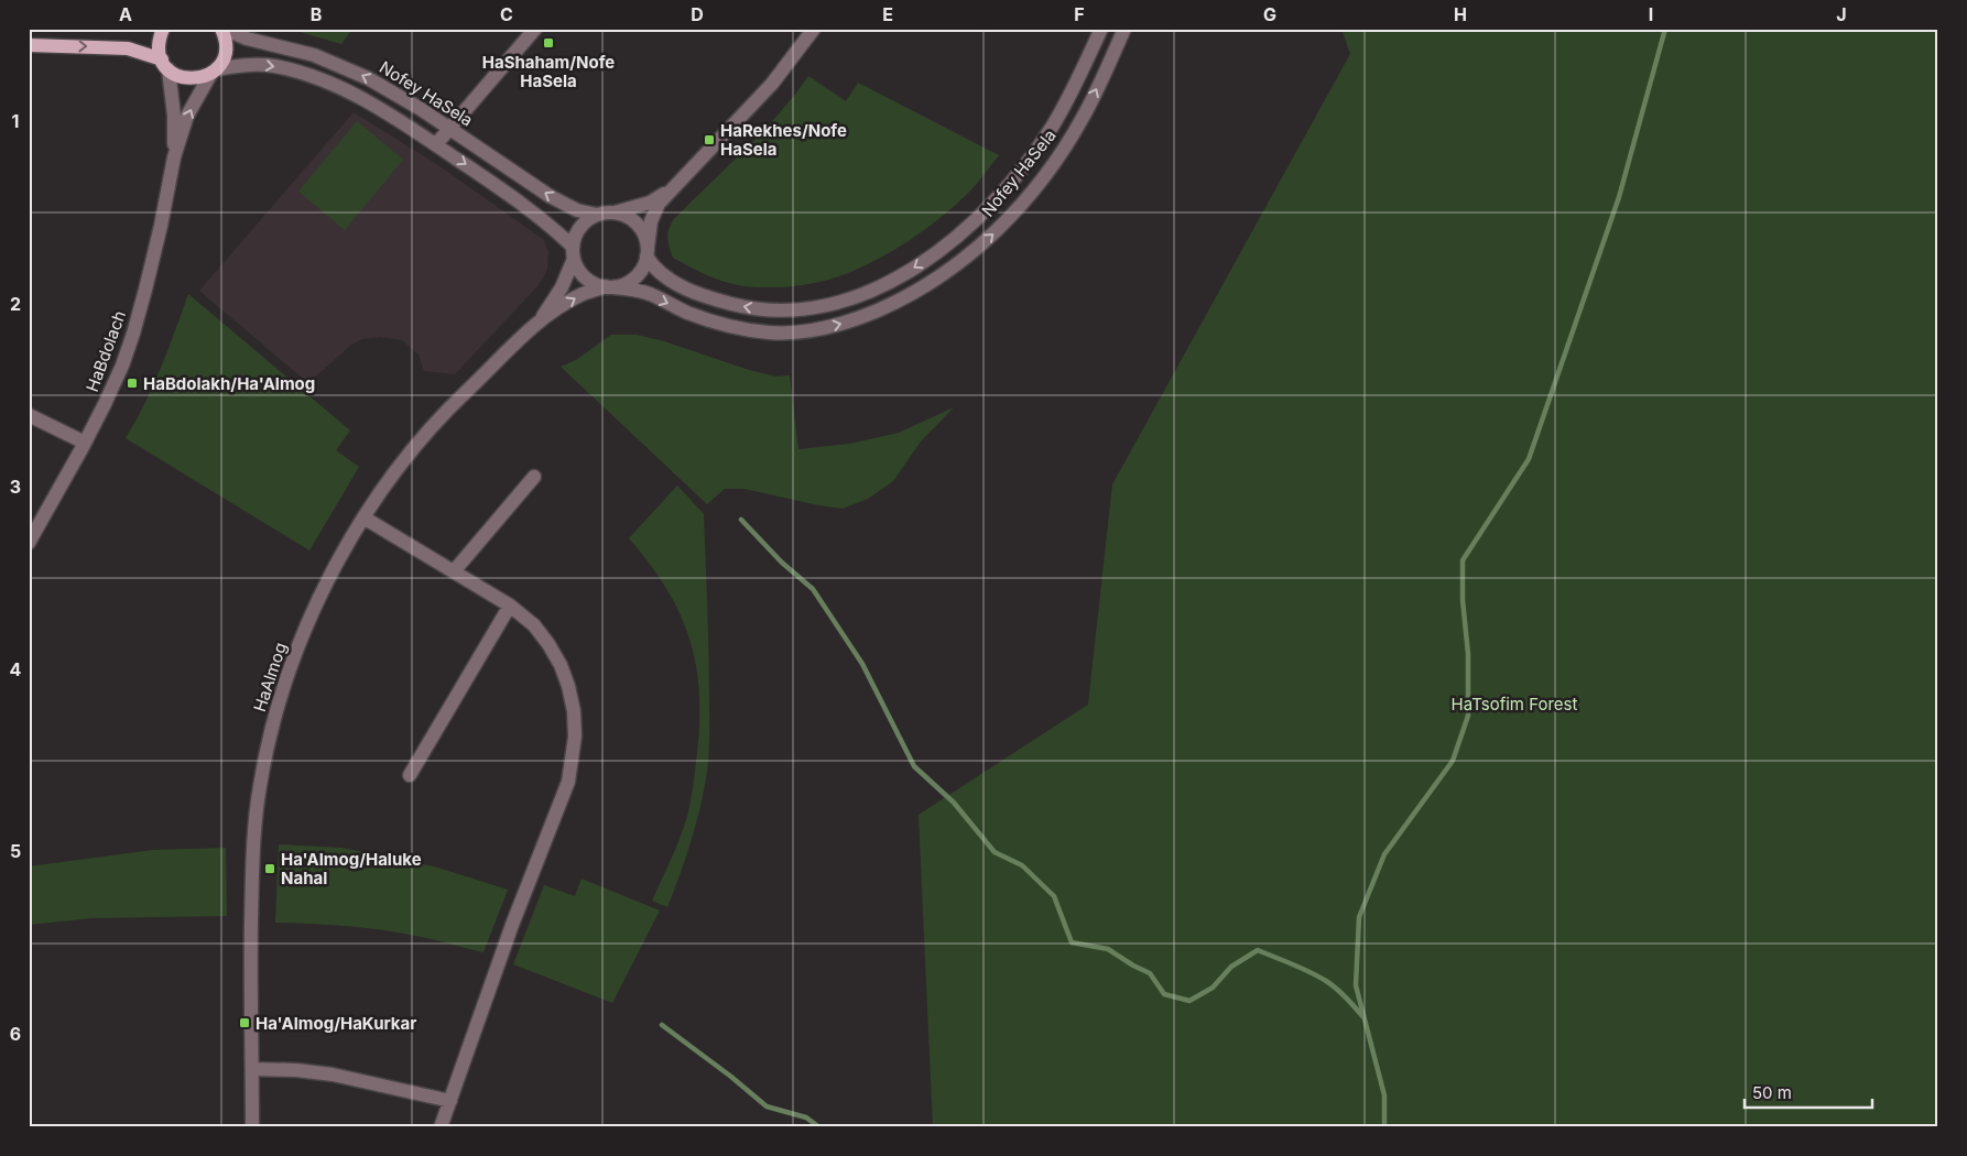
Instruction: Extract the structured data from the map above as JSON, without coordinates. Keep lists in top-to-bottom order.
{
  "streets": {
    "street": ["Nofey HaSela", "HaBdolach", "HaAlmog"]
  },
  "crossings": [
    ["Nofey HaSela", "HaAlmog"]
  ],
  "parks": ["HaTsofim Forest"],
  "places": {
    "transit": [
      "HaShaham/Nofe HaSela",
      "HaRekhes/Nofe HaSela",
      "HaBdolakh/Ha'Almog",
      "Ha'Almog/Haluke Nahal",
      "Ha'Almog/HaKurkar"
    ]
  },
  "scale_bar": "50 m",
  "grid": {
    "columns": [
      "A",
      "B",
      "C",
      "D",
      "E",
      "F",
      "G",
      "H",
      "I",
      "J"
    ],
    "rows": [
      "1",
      "2",
      "3",
      "4",
      "5",
      "6"
    ]
  }
}
